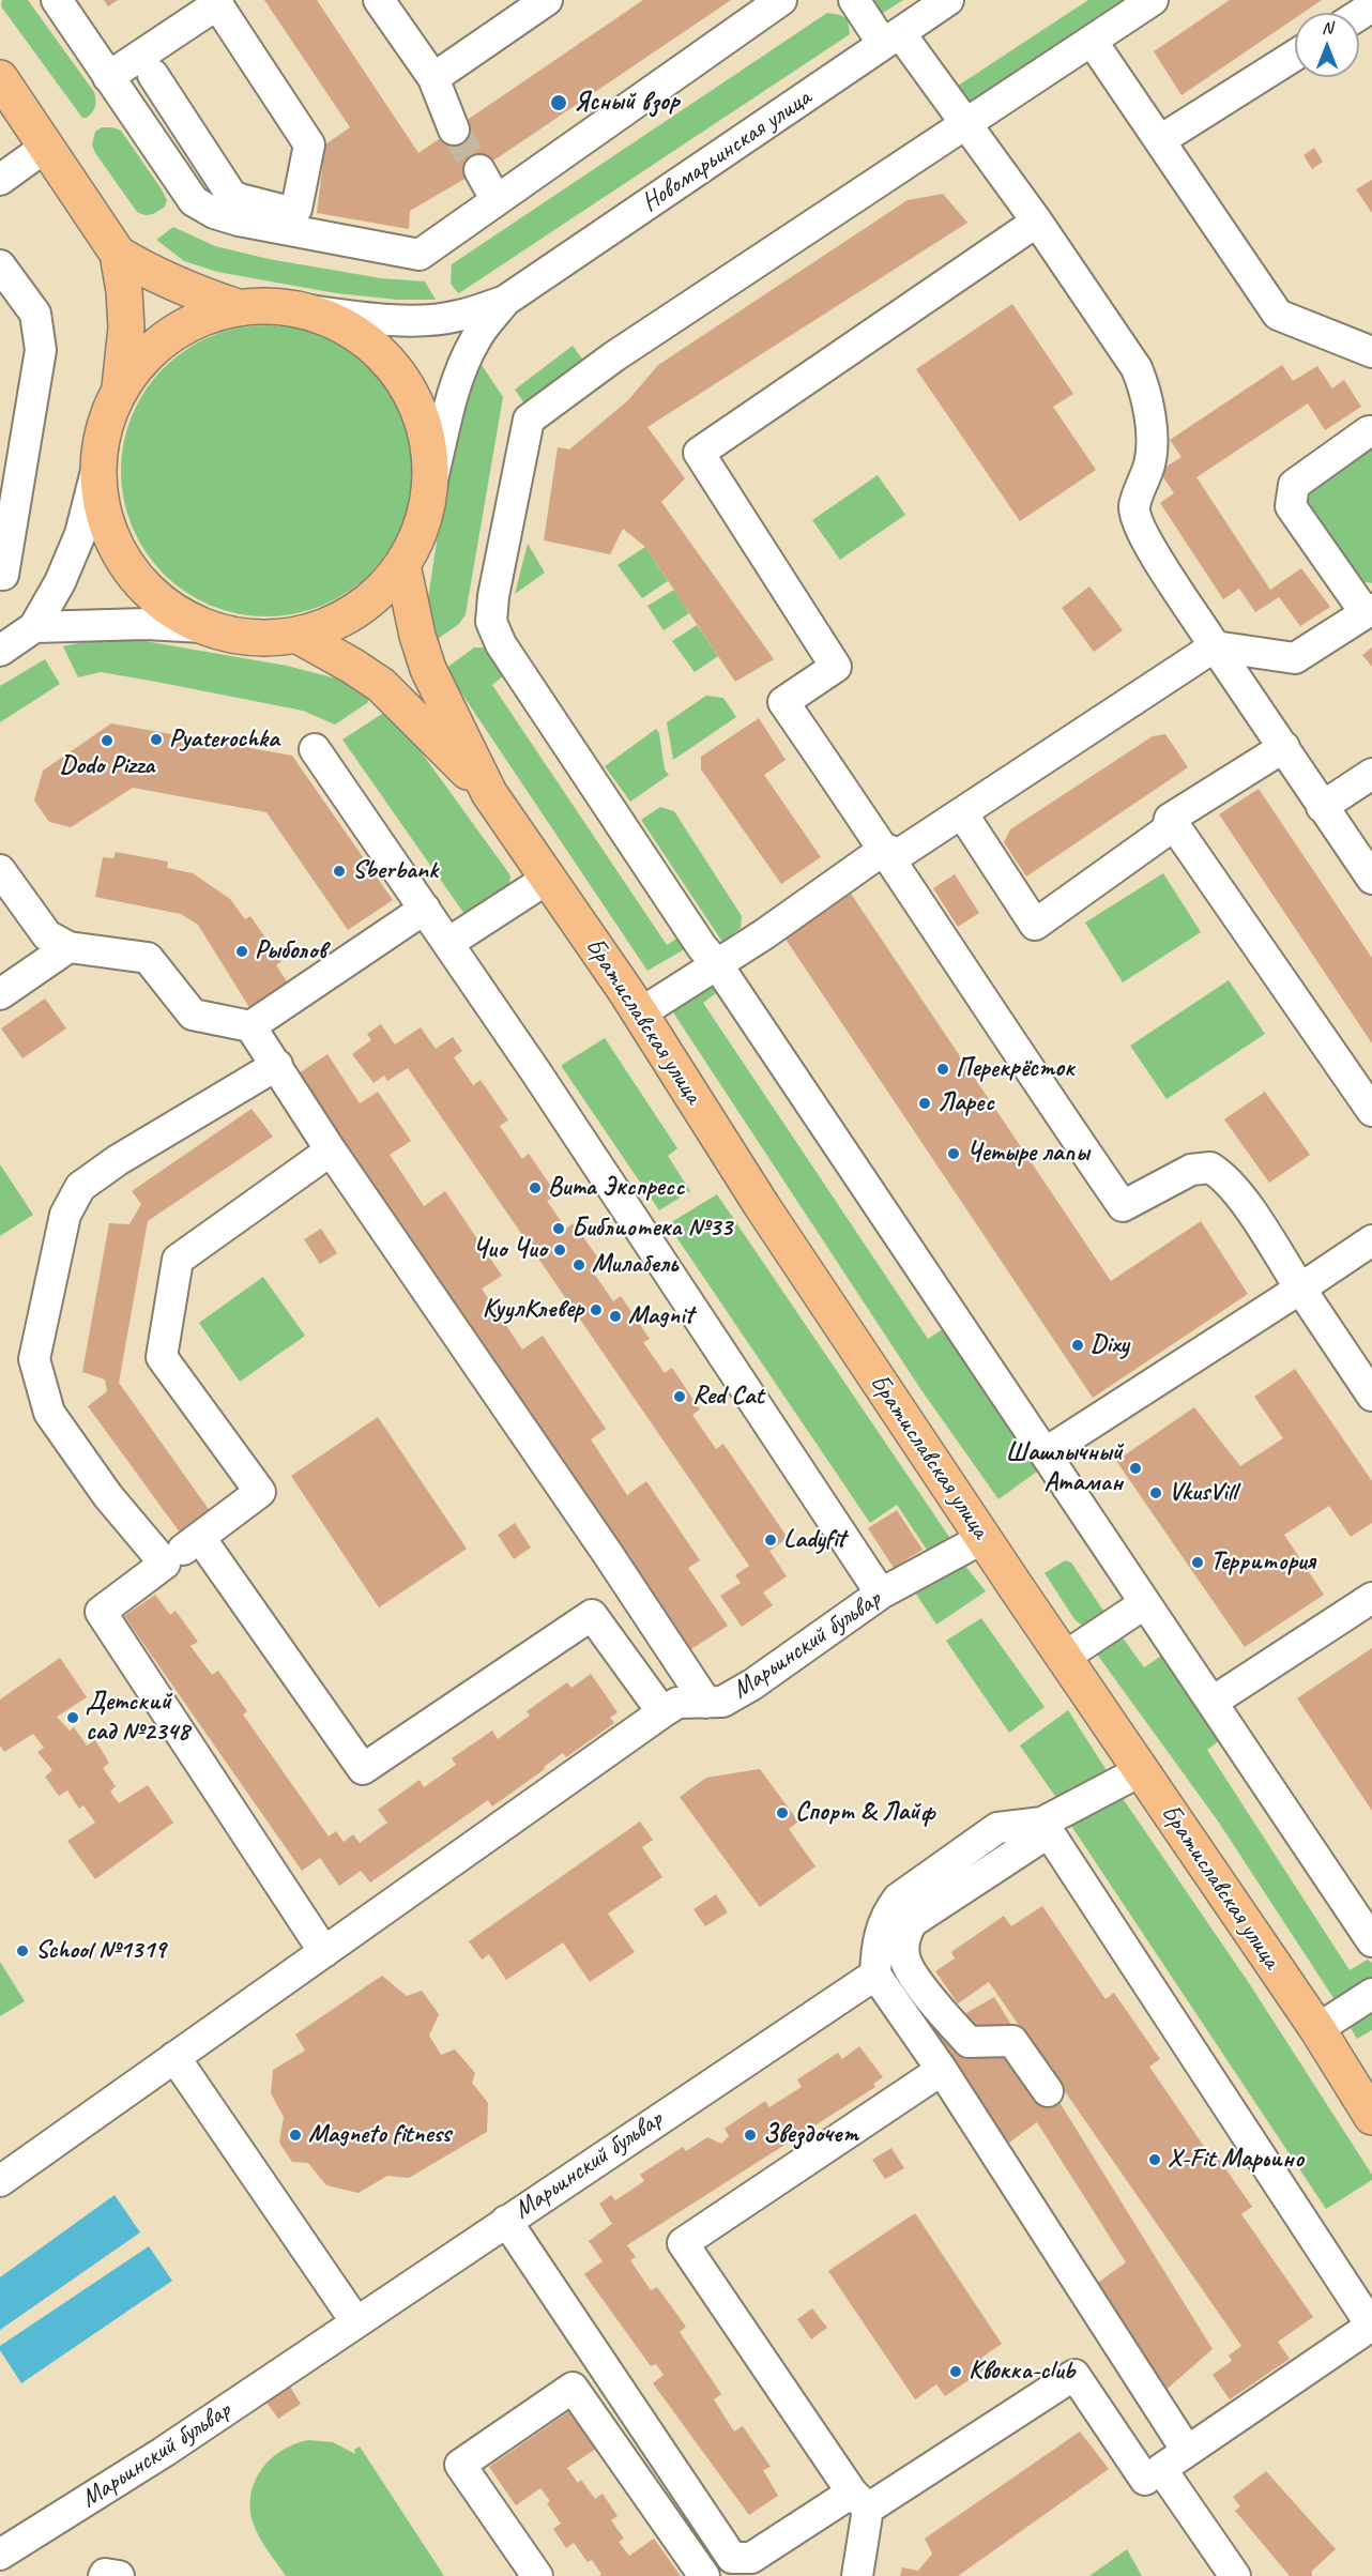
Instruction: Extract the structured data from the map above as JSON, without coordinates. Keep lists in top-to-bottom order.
{
  "streets": {
    "main road": ["Братиславская улица"],
    "street": ["Новомарьинская улица", "Марьинский бульвар"]
  },
  "crossings": [
    ["Братиславская улица", "Марьинский бульвар"]
  ],
  "places": [
    "Ясный взор",
    "Pyaterochka",
    "Dodo Pizza",
    "Sberbank",
    "Рыболов",
    "Перекрёсток",
    "Ларес",
    "Четыре лапы",
    "Вита Экспресс",
    "Библиотека №33",
    "Чио Чио",
    "Милабель",
    "КуулКлевер",
    "Magnit",
    "Dixy",
    "Red Cat",
    "Шашлычный Атаман",
    "VkusVill",
    "Ladyfit",
    "Территория",
    "Детский сад №2348",
    "Спорт & Лайф",
    "School №1319",
    "Magneto fitness",
    "Звездочет",
    "X-Fit Марьино",
    "Квокка-club"
  ],
  "north": "top"
}
